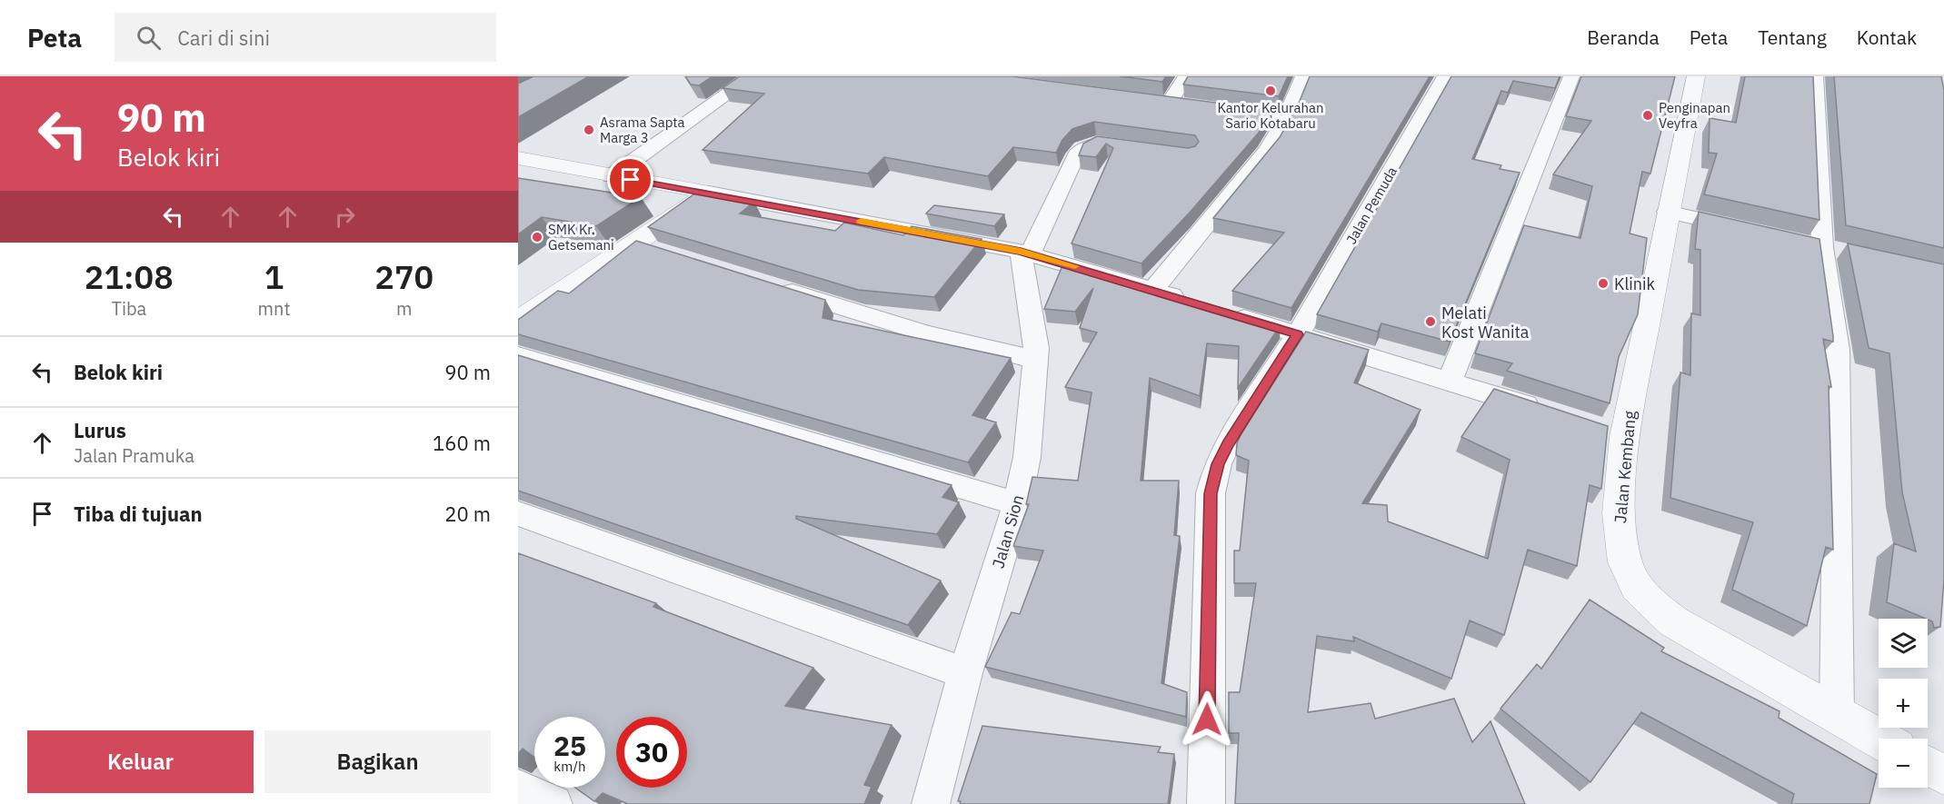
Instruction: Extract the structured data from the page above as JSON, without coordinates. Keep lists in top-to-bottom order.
{
  "streets": {
    "street": ["Jalan Pemuda", "Jalan Kembang", "Jalan Sion"]
  },
  "places": [
    "Kantor Kelurahan Sario Kotabaru",
    "Penginapan Veyfra",
    "Asrama Sapta Marga 3",
    "SMK Kr. Getsemani",
    "Klinik",
    "Melati Kost Wanita"
  ],
  "page": {
    "header": "Peta",
    "search": "Cari di sini",
    "nav": [
      "Beranda",
      "Peta",
      "Tentang",
      "Kontak"
    ],
    "turn": ["90 m", "Belok kiri"],
    "eta": [
      "21:08",
      "Tiba",
      "1",
      "mnt",
      "270",
      "m"
    ],
    "list": [
      {
        "name": "Belok kiri",
        "value": "90 m"
      },
      {
        "name": "Lurus",
        "note": "Jalan Pramuka",
        "value": "160 m"
      },
      {
        "name": "Tiba di tujuan",
        "value": "20 m"
      }
    ],
    "map_buttons": ["+", "−"],
    "speed": "25 km/h",
    "limit": "30",
    "buttons": ["Keluar", "Bagikan"]
  }
}
